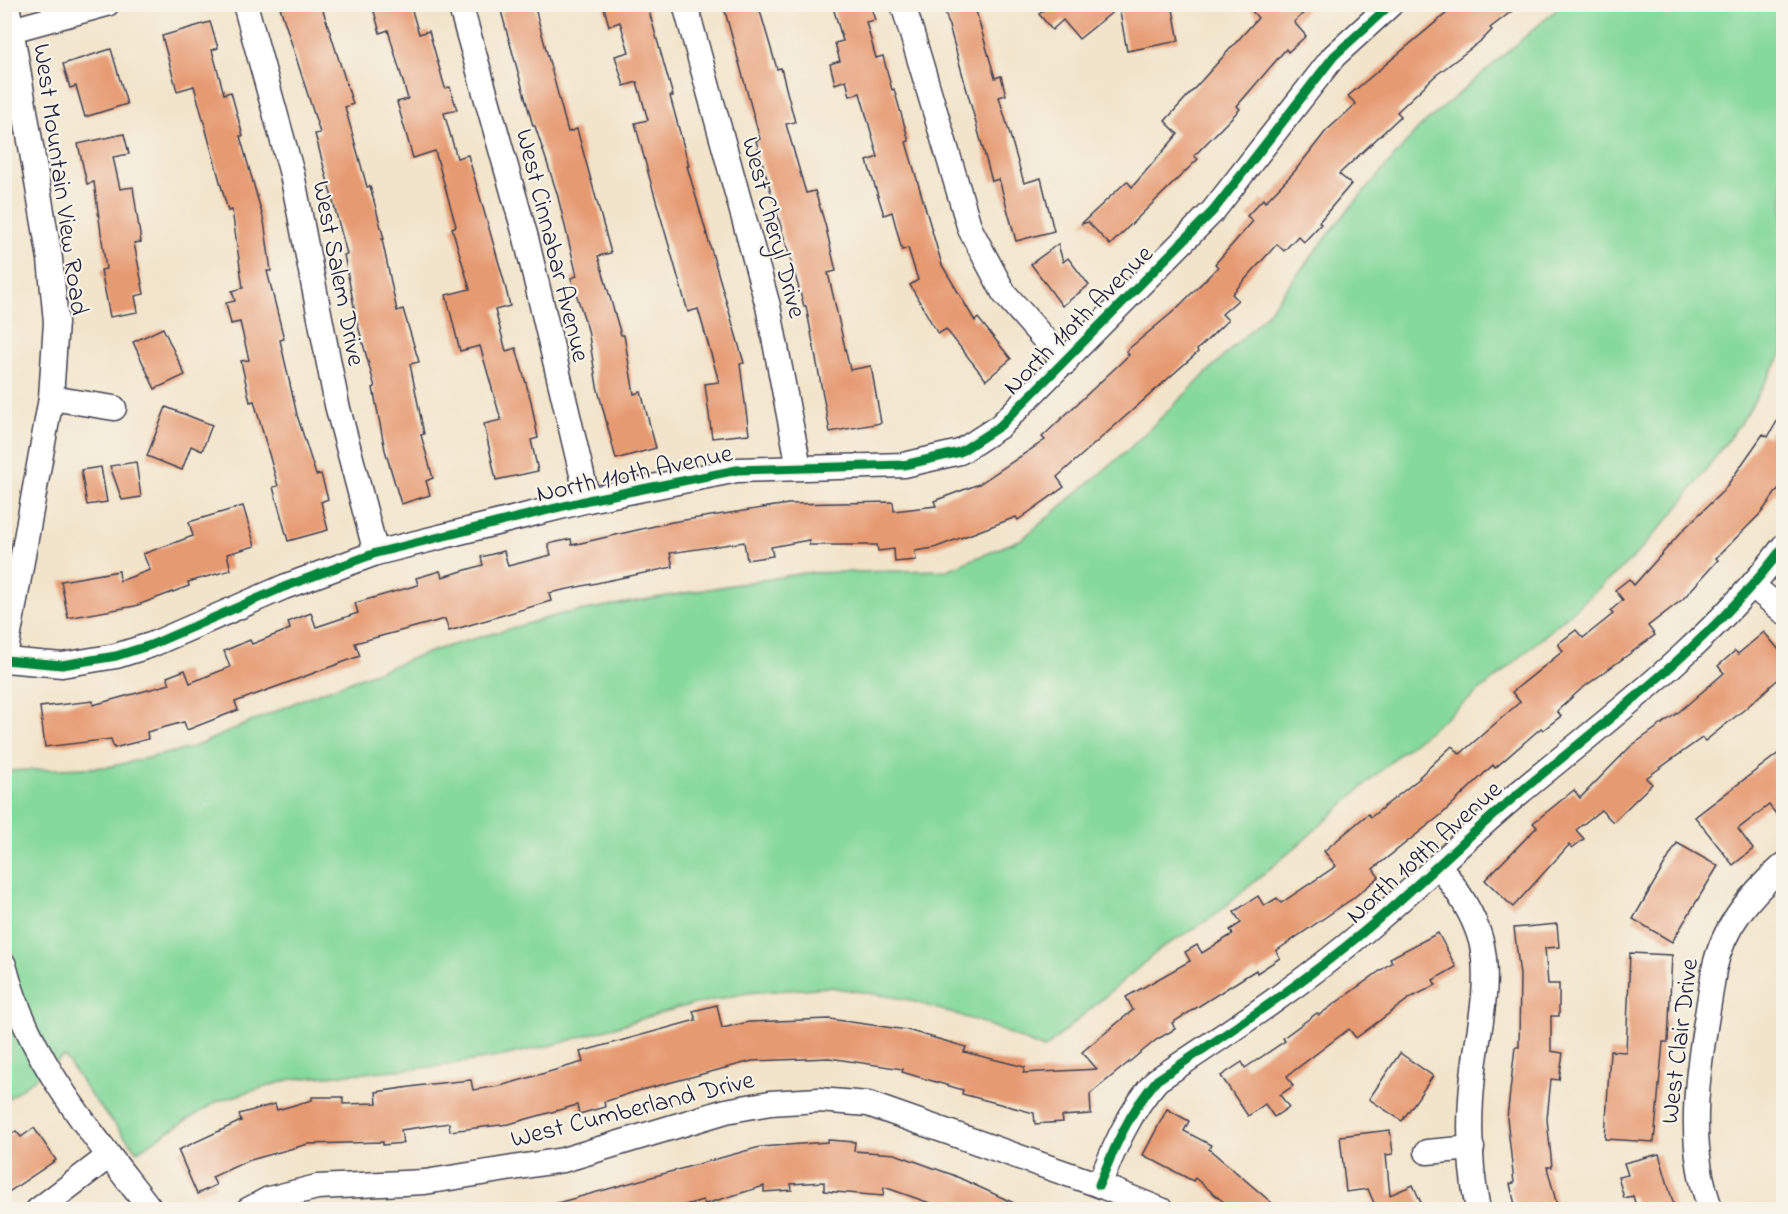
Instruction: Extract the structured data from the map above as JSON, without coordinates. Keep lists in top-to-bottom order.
{
  "streets": {
    "street": [
      "West Mountain View Road",
      "West Cheryl Drive",
      "West Cinnabar Avenue",
      "West Salem Drive",
      "North 110th Avenue",
      "North 109th Avenue",
      "West Clair Drive",
      "West Cumberland Drive"
    ]
  },
  "crossings": [
    ["West Mountain View Road", "North 110th Avenue"],
    ["West Cheryl Drive", "North 110th Avenue"],
    ["West Cinnabar Avenue", "North 110th Avenue"],
    ["West Salem Drive", "North 110th Avenue"],
    ["North 109th Avenue", "West Cumberland Drive"]
  ]
}
